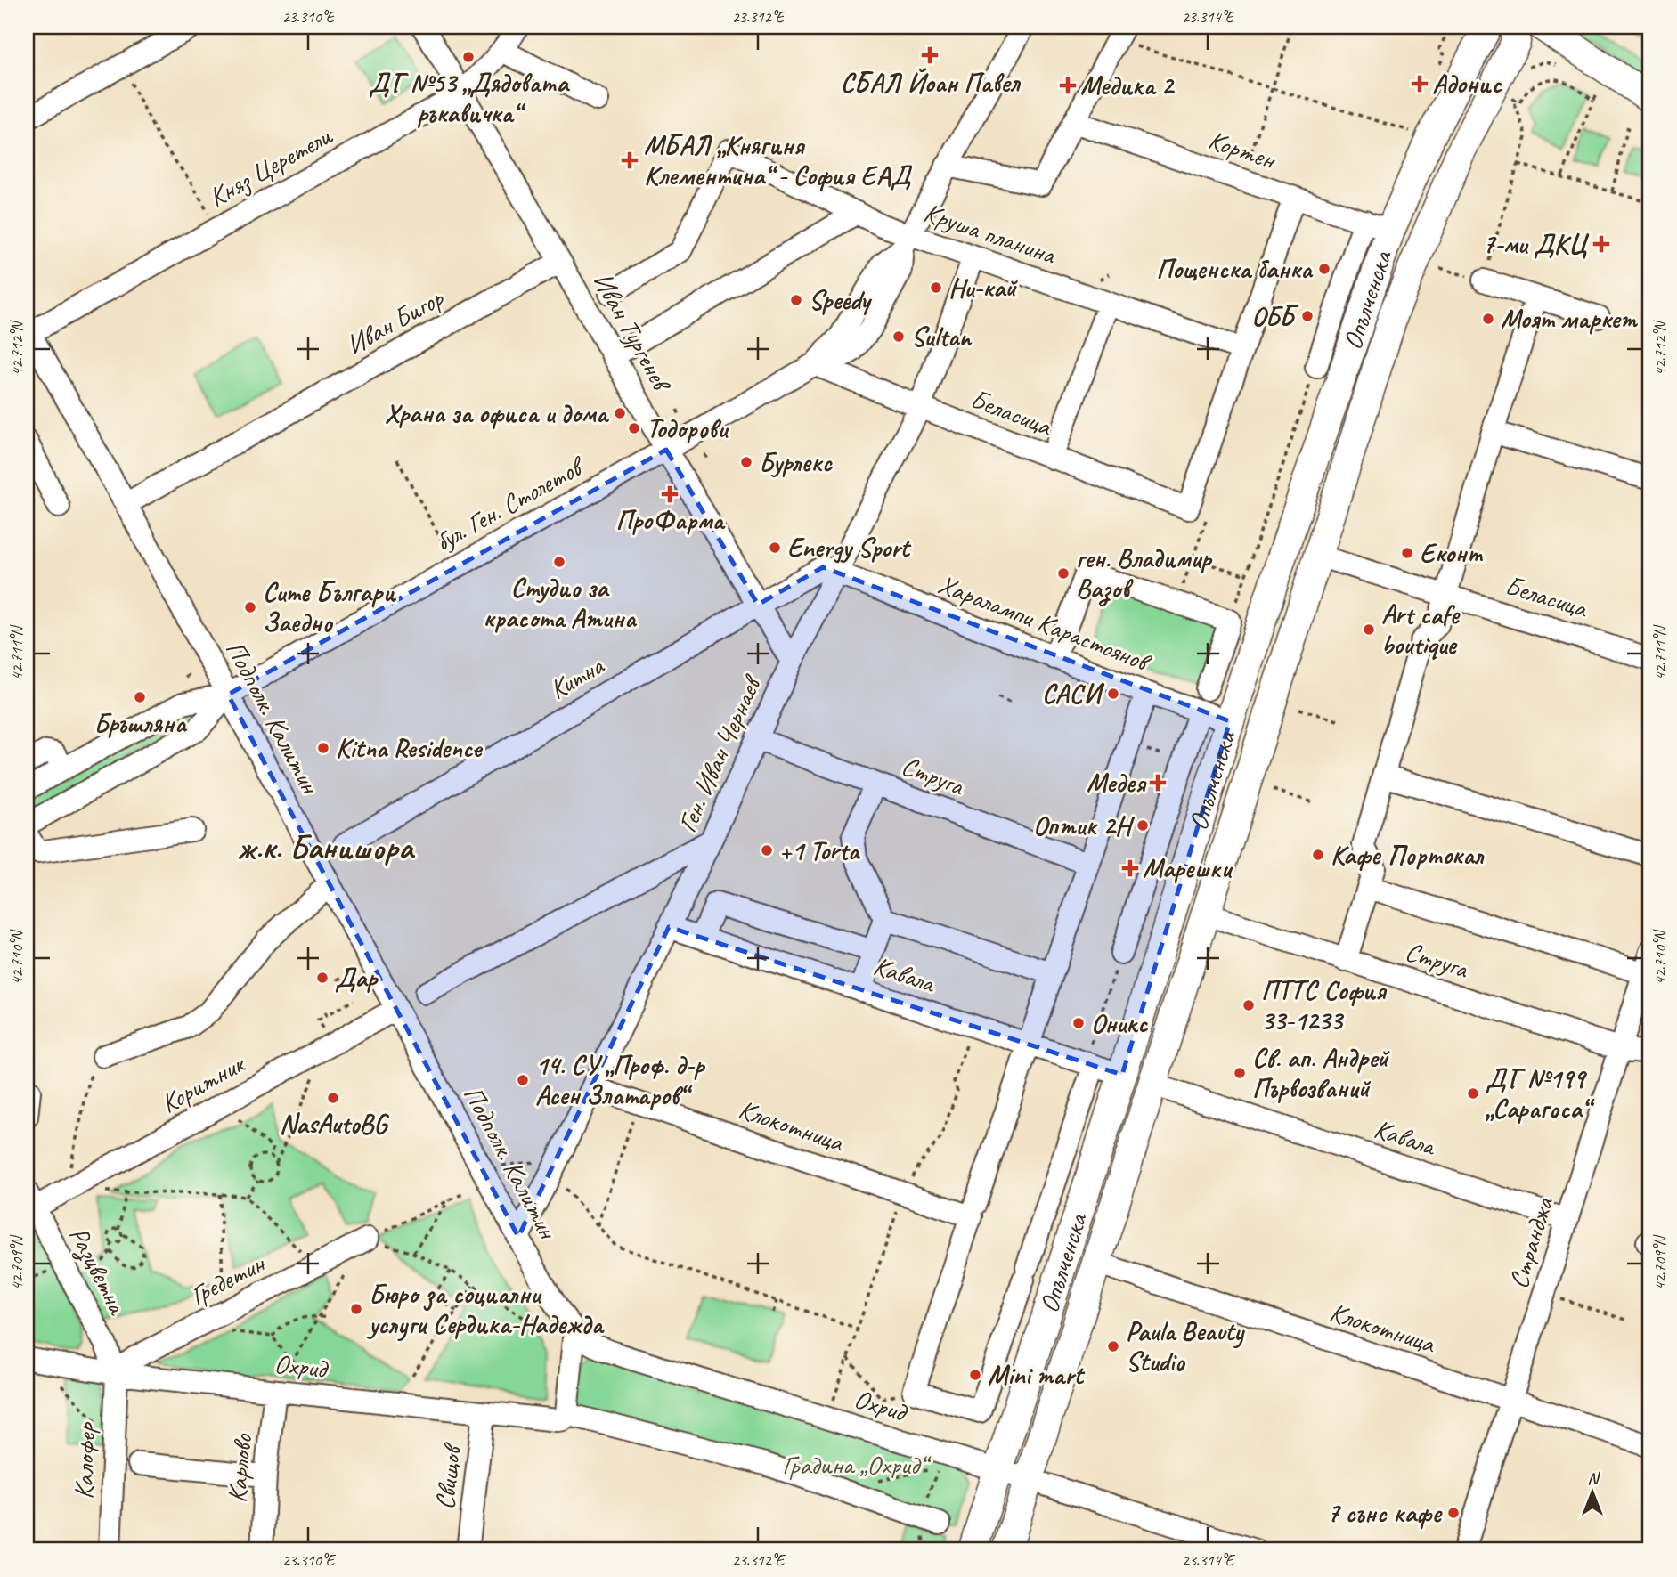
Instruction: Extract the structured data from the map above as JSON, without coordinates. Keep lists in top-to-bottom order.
{
  "streets": {
    "main road": ["Опълченска"],
    "street": [
      "Кортен",
      "Княз Церетели",
      "Круша планина",
      "Иван Бигор",
      "Иван Тургенев",
      "Беласица",
      "бул. Ген. Столетов",
      "Харалампи Карастоянов",
      "Китна",
      "Подполк. Калитин",
      "Ген. Иван Чернаев",
      "Струга",
      "Кавала",
      "Коритник",
      "Клокотница",
      "Странджа",
      "Разцветна",
      "Гредетин",
      "Охрид",
      "Калофер",
      "Карлово",
      "Свищов"
    ]
  },
  "crossings": [
    ["Кортен", "Опълченска"],
    ["Княз Церетели", "Иван Тургенев"],
    ["Княз Церетели", "Подполк. Калитин"],
    ["Круша планина", "бул. Ген. Столетов"],
    ["Круша планина", "Ген. Иван Чернаев"],
    ["Опълченска", "Беласица"],
    ["Опълченска", "Харалампи Карастоянов"],
    ["Опълченска", "Струга"],
    ["Опълченска", "Кавала"],
    ["Опълченска", "Клокотница"],
    ["Опълченска", "Охрид"],
    ["Иван Бигор", "Иван Тургенев"],
    ["Иван Бигор", "Подполк. Калитин"],
    ["Иван Тургенев", "бул. Ген. Столетов"],
    ["Иван Тургенев", "Китна"],
    ["Иван Тургенев", "Ген. Иван Чернаев"],
    ["Беласица", "бул. Ген. Столетов"],
    ["Беласица", "Ген. Иван Чернаев"],
    ["бул. Ген. Столетов", "Подполк. Калитин"],
    ["Харалампи Карастоянов", "Китна"],
    ["Харалампи Карастоянов", "Ген. Иван Чернаев"],
    ["Китна", "Ген. Иван Чернаев"],
    ["Подполк. Калитин", "Ген. Иван Чернаев"],
    ["Подполк. Калитин", "Коритник"],
    ["Подполк. Калитин", "Охрид"],
    ["Ген. Иван Чернаев", "Струга"],
    ["Ген. Иван Чернаев", "Кавала"],
    ["Ген. Иван Чернаев", "Клокотница"],
    ["Струга", "Странджа"],
    ["Кавала", "Странджа"],
    ["Коритник", "Разцветна"],
    ["Клокотница", "Странджа"],
    ["Разцветна", "Гредетин"],
    ["Разцветна", "Охрид"],
    ["Разцветна", "Калофер"],
    ["Гредетин", "Охрид"],
    ["Гредетин", "Калофер"],
    ["Охрид", "Калофер"],
    ["Охрид", "Карлово"],
    ["Охрид", "Свищов"]
  ],
  "districts": ["ж.к. Банишора"],
  "parks": ["Градина „Охрид“"],
  "places": {
    "health": [
      "СБАЛ Йоан Павел",
      "Адонис",
      "Медика 2",
      "МБАЛ „Княгиня Клементина“ - София ЕАД",
      "7-ми ДКЦ",
      "ПроФарма",
      "Медея",
      "Марешки"
    ],
    "other": [
      "ДГ №53 „Дядовата ръкавичка“",
      "Пощенска банка",
      "Ни-кай",
      "Speedy",
      "ОББ",
      "Моят маркет",
      "Sultan",
      "Храна за офиса и дома",
      "Тодорови",
      "Бурлекс",
      "Energy Sport",
      "Еконт",
      "Студио за красота Атина",
      "ген. Владимир Вазов",
      "Сите Българи Заедно",
      "Art cafe boutique",
      "САСИ",
      "Бръшляна",
      "Kitna Residence",
      "Оптик 2Н",
      "+1 Torta",
      "Кафе Портокал",
      "Дар",
      "ПТТС София 33-1233",
      "Оникс",
      "Св. ап. Андрей Първозваний",
      "14. СУ „Проф. д-р Асен Златаров“",
      "ДГ №199 „Сарагоса“",
      "NasAutoBG",
      "Бюро за социални услуги Сердика-Надежда",
      "Paula Beauty Studio",
      "Mini mart",
      "7 сънс кафе"
    ]
  },
  "north": "top",
  "coordinates": [
    "23.310°E",
    "23.312°E",
    "23.314°E",
    "42.712°N",
    "42.711°N",
    "42.710°N",
    "42.709°N"
  ]
}
